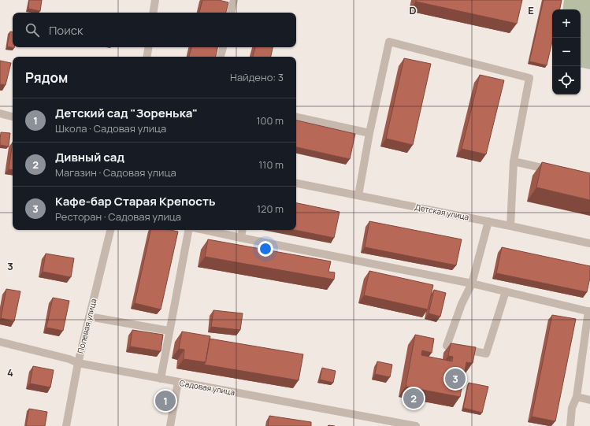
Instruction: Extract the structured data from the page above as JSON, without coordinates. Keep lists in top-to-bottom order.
{
  "streets": {
    "street": ["Детская улица", "Полевая улица", "Садовая улица"]
  },
  "crossings": [
    ["Полевая улица", "Садовая улица"]
  ],
  "page": {
    "map_buttons": ["+", "−"],
    "search": "Поиск",
    "heading": ["Рядом", "Найдено: 3"],
    "list": [
      {
        "mark": "1",
        "name": "Детский сад \"Зоренька\"",
        "note": "Школа · Садовая улица",
        "value": "100 m"
      },
      {
        "mark": "2",
        "name": "Дивный сад",
        "note": "Магазин · Садовая улица",
        "value": "110 m"
      },
      {
        "mark": "3",
        "name": "Кафе-бар Старая Крепость",
        "note": "Ресторан · Садовая улица",
        "value": "120 m"
      }
    ],
    "pins": ["3", "2", "1"]
  },
  "grid": {
    "columns": ["D", "E"],
    "rows": ["3", "4"]
  }
}
